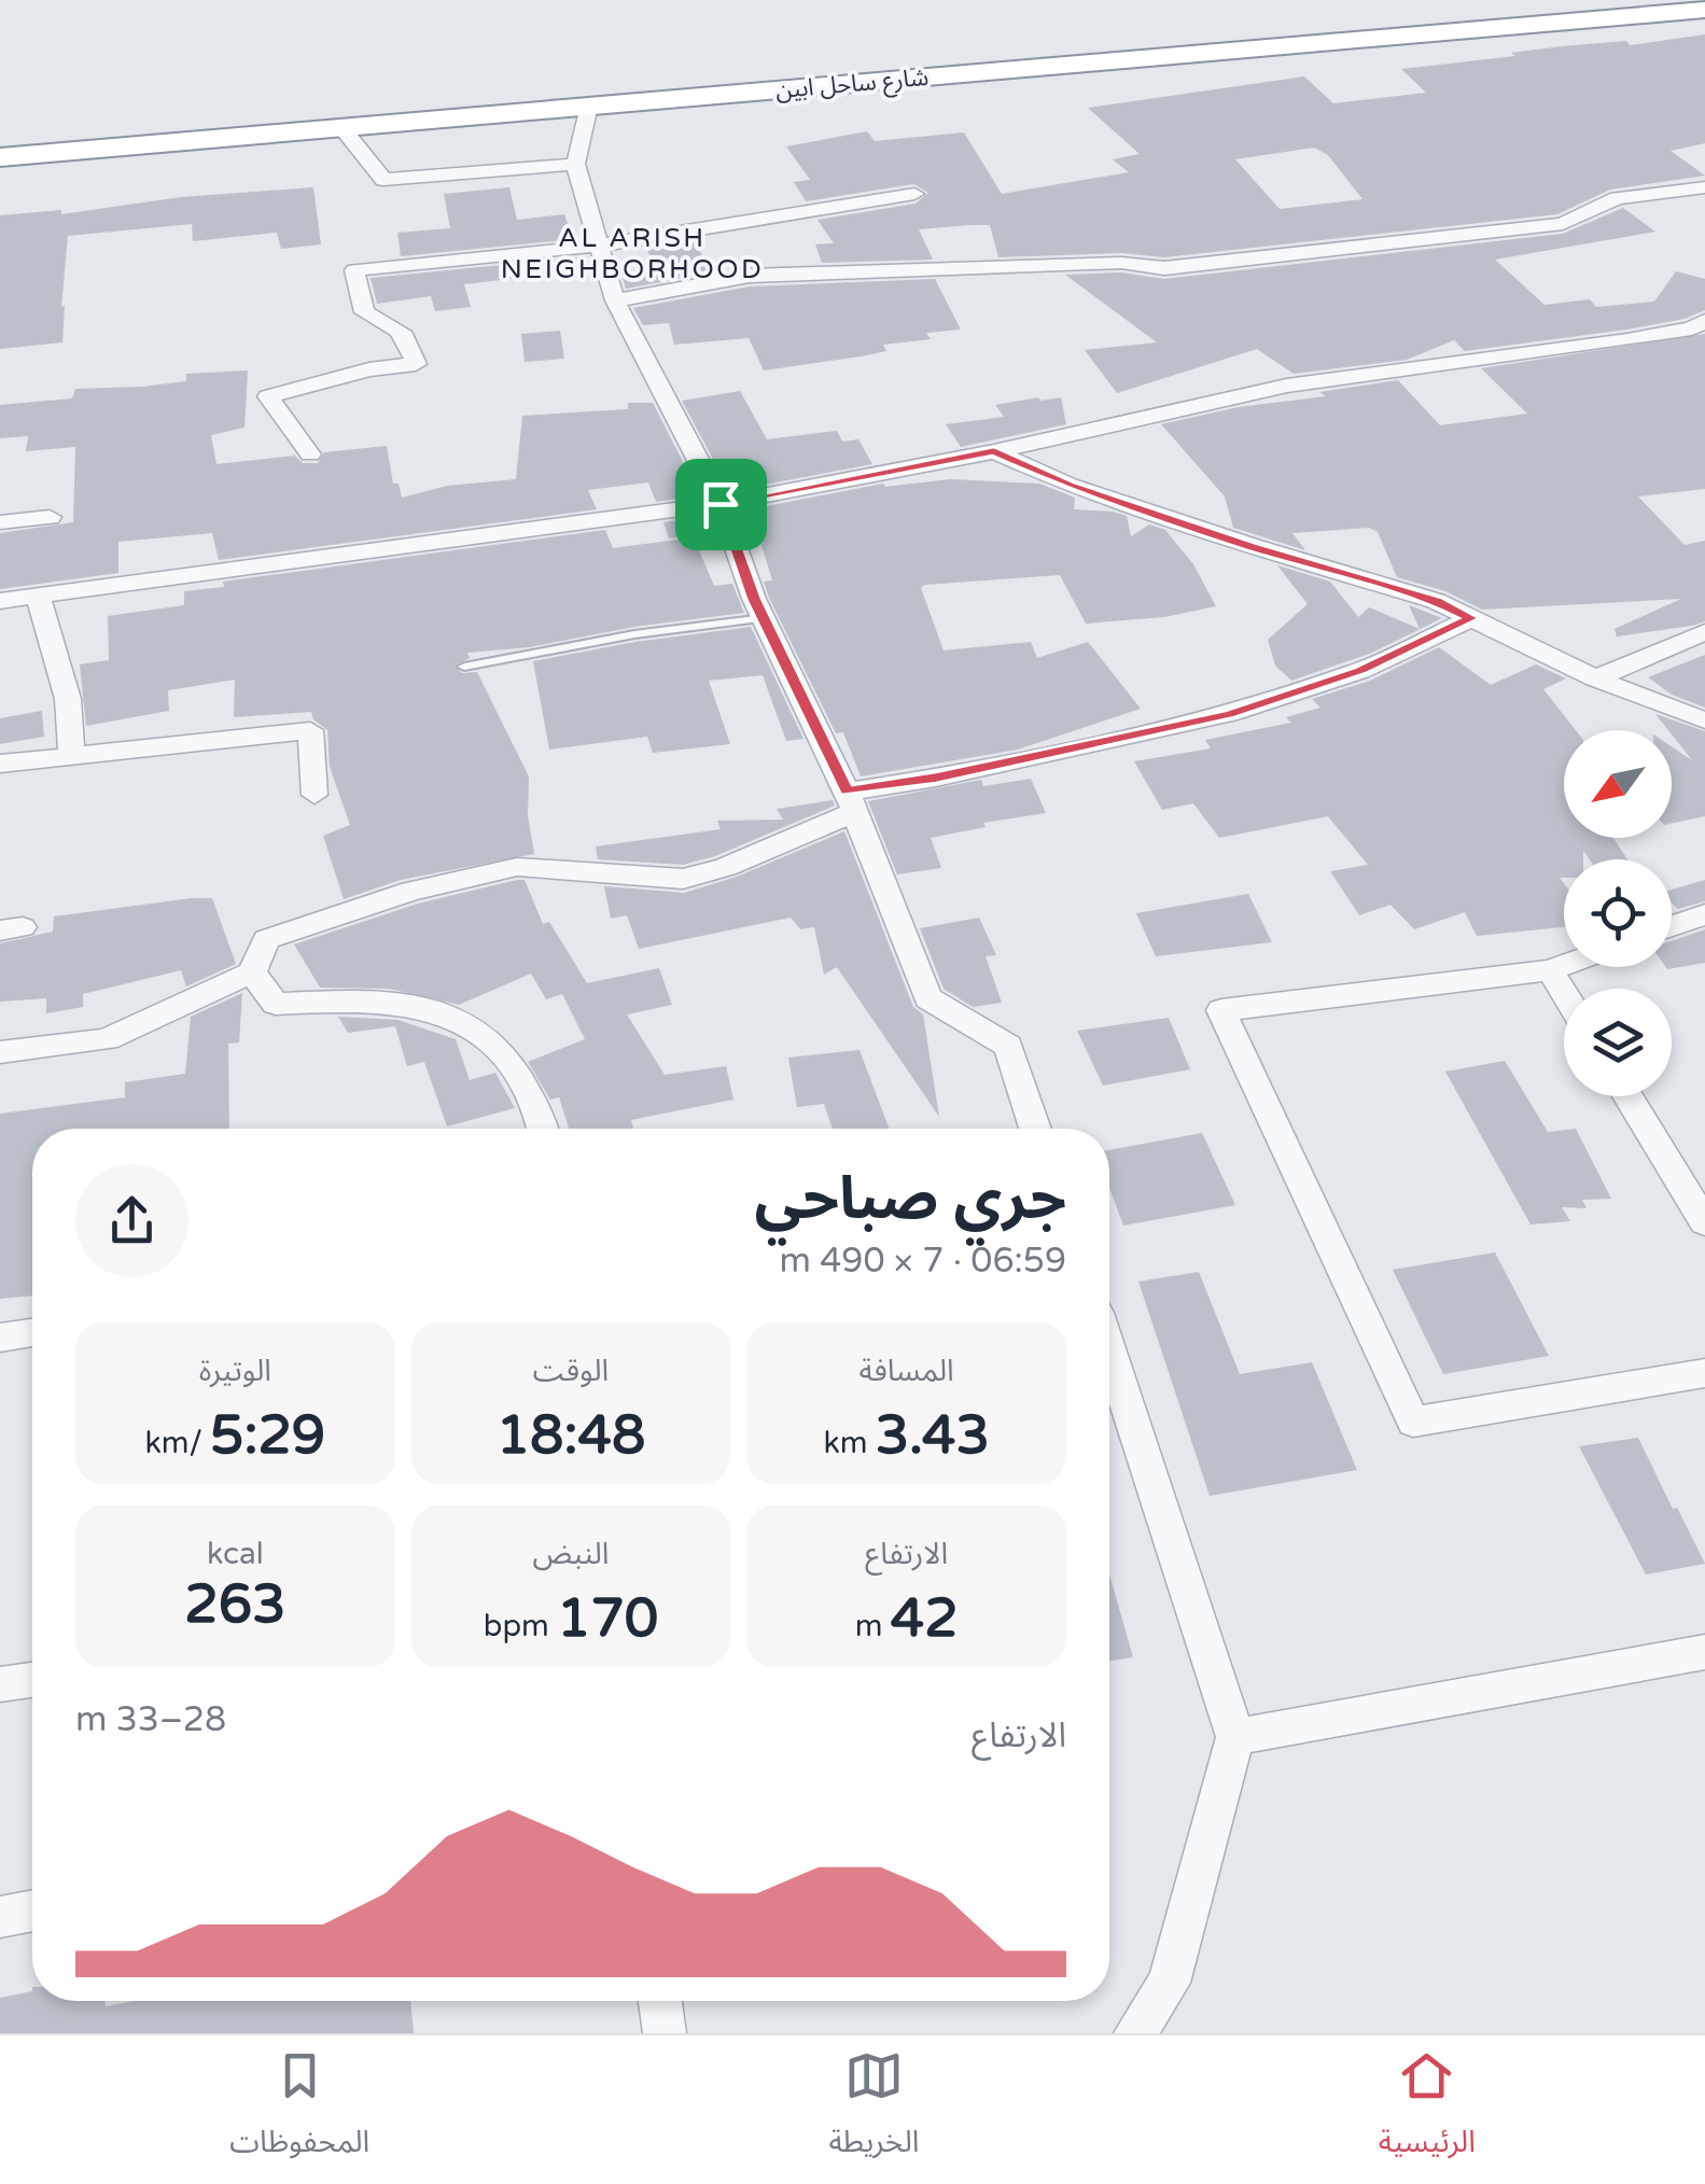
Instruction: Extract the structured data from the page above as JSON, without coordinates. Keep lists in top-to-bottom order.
{
  "streets": {
    "highway": ["شارع ساحل ابين"]
  },
  "districts": ["AL ARISH NEIGHBORHOOD"],
  "north": "bottom left",
  "page": {
    "heading": ["جري صباحي", "06:59 · 7 × 490 m"],
    "stats": [
      ["المسافة", "3.43 km"],
      ["الوقت", "18:48"],
      ["الوتيرة", "5:29 /km"],
      ["الارتفاع", "42 m"],
      ["النبض", "170 bpm"],
      ["kcal", "263"]
    ],
    "chart": ["الارتفاع", "28–33 m"],
    "tabs": ["الرئيسية", "الخريطة", "المحفوظات"]
  }
}
